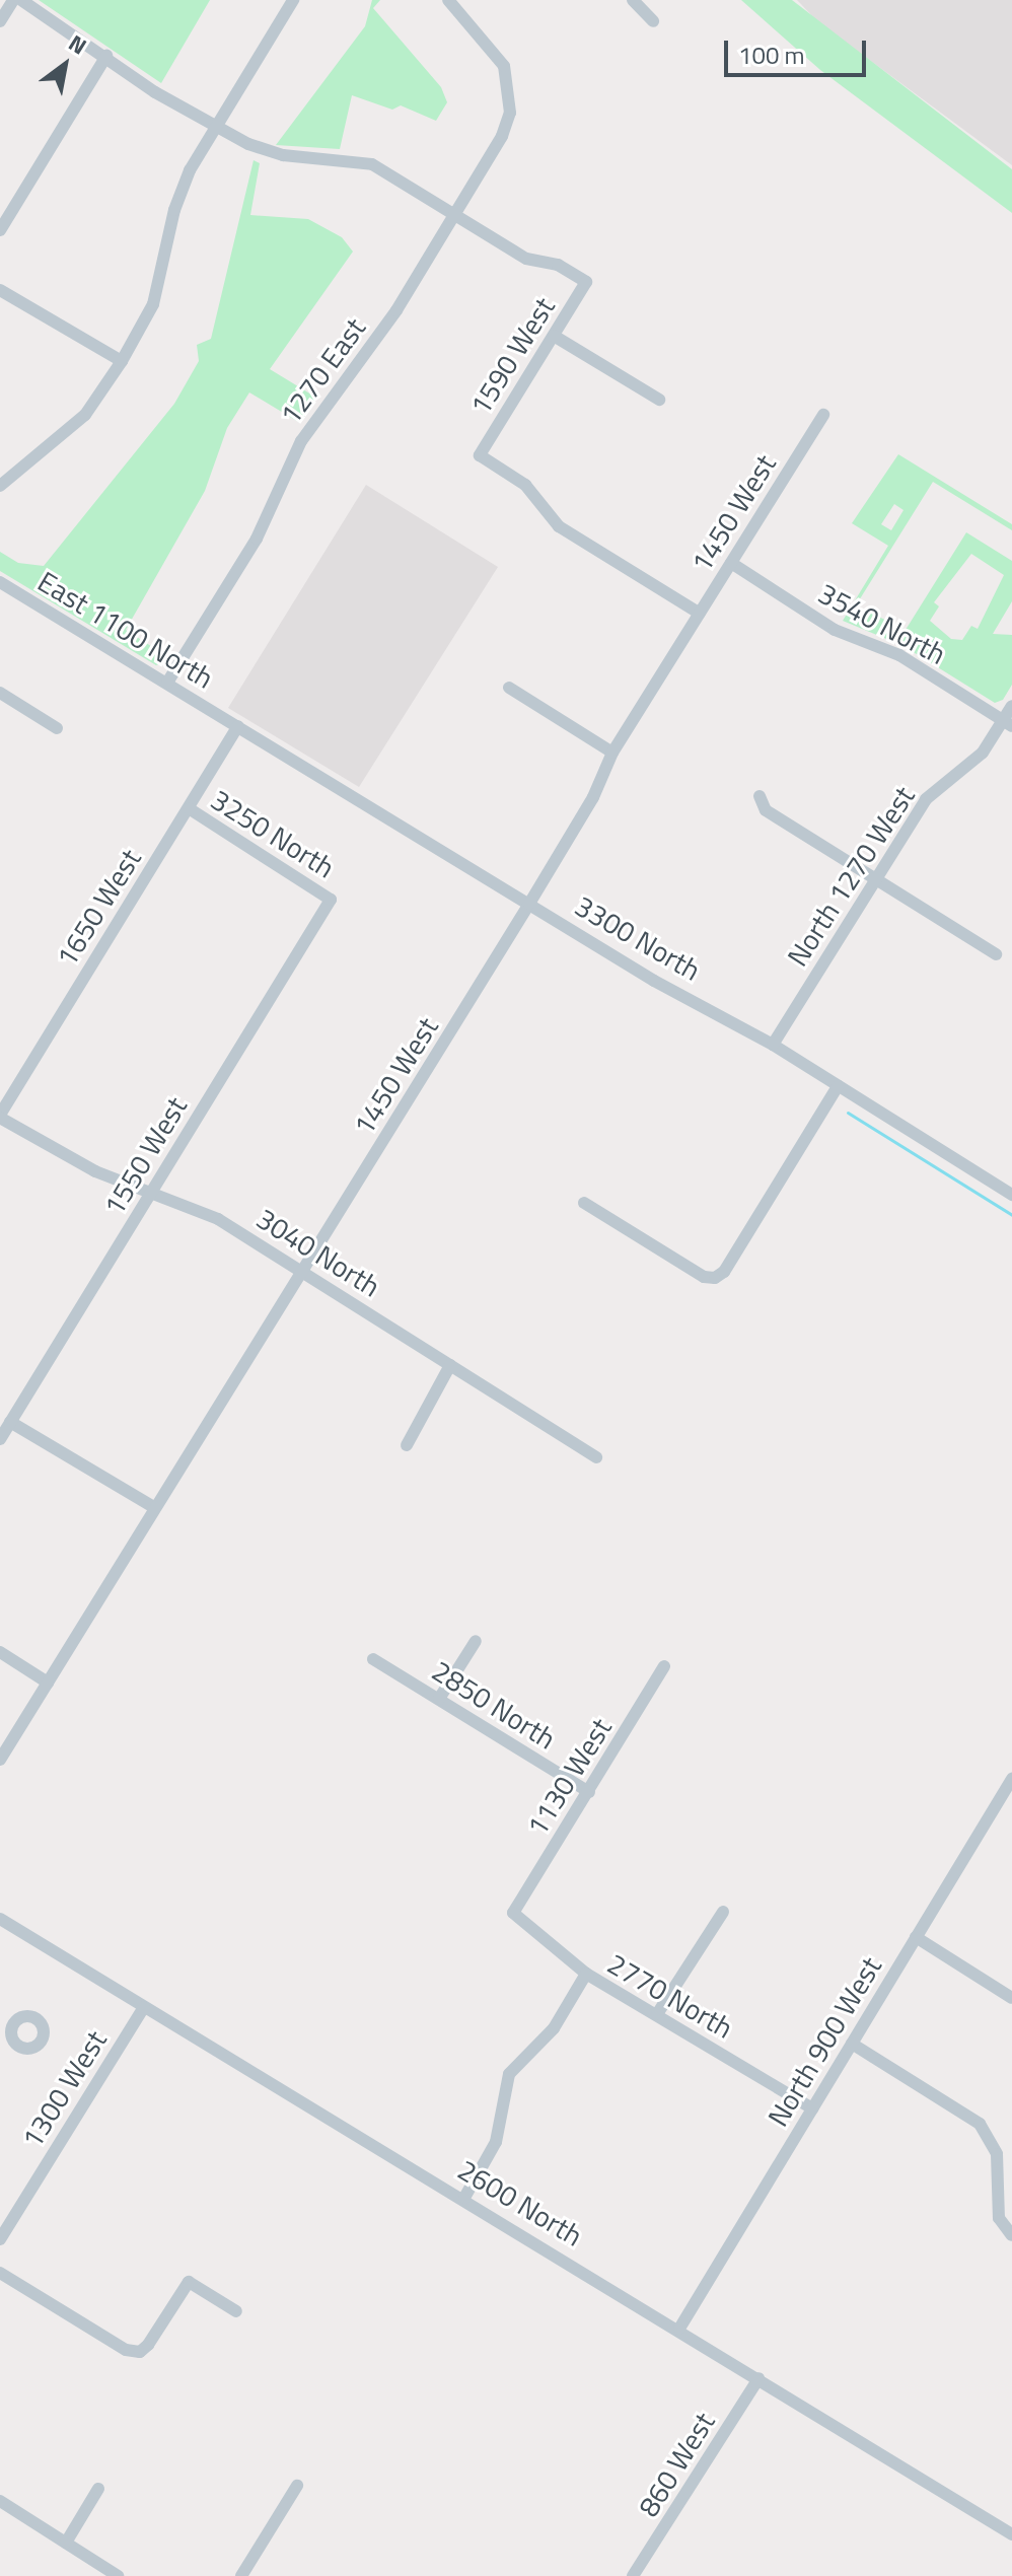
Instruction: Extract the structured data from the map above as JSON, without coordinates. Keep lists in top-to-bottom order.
{
  "streets": {
    "street": [
      "1590 West",
      "1270 East",
      "1450 West",
      "3540 North",
      "East 1100 North",
      "3250 North",
      "North 1270 West",
      "1650 West",
      "3300 North",
      "1550 West",
      "3040 North",
      "2850 North",
      "1130 West",
      "2770 North",
      "North 900 West",
      "1300 West",
      "2600 North",
      "860 West"
    ]
  },
  "crossings": [
    ["1590 West", "1270 East"],
    ["1590 West", "1450 West"],
    ["1270 East", "East 1100 North"],
    ["1450 West", "3540 North"],
    ["1450 West", "3300 North"],
    ["1450 West", "3040 North"],
    ["3540 North", "North 1270 West"],
    ["East 1100 North", "1650 West"],
    ["East 1100 North", "3300 North"],
    ["3250 North", "1650 West"],
    ["3250 North", "1550 West"],
    ["North 1270 West", "3300 North"],
    ["1650 West", "3300 North"],
    ["1650 West", "3040 North"],
    ["1550 West", "3040 North"],
    ["2850 North", "1130 West"],
    ["1130 West", "2770 North"],
    ["2770 North", "North 900 West"],
    ["North 900 West", "2600 North"],
    ["1300 West", "2600 North"],
    ["2600 North", "860 West"]
  ],
  "scale_bar": "100 m",
  "north": "top right"
}
